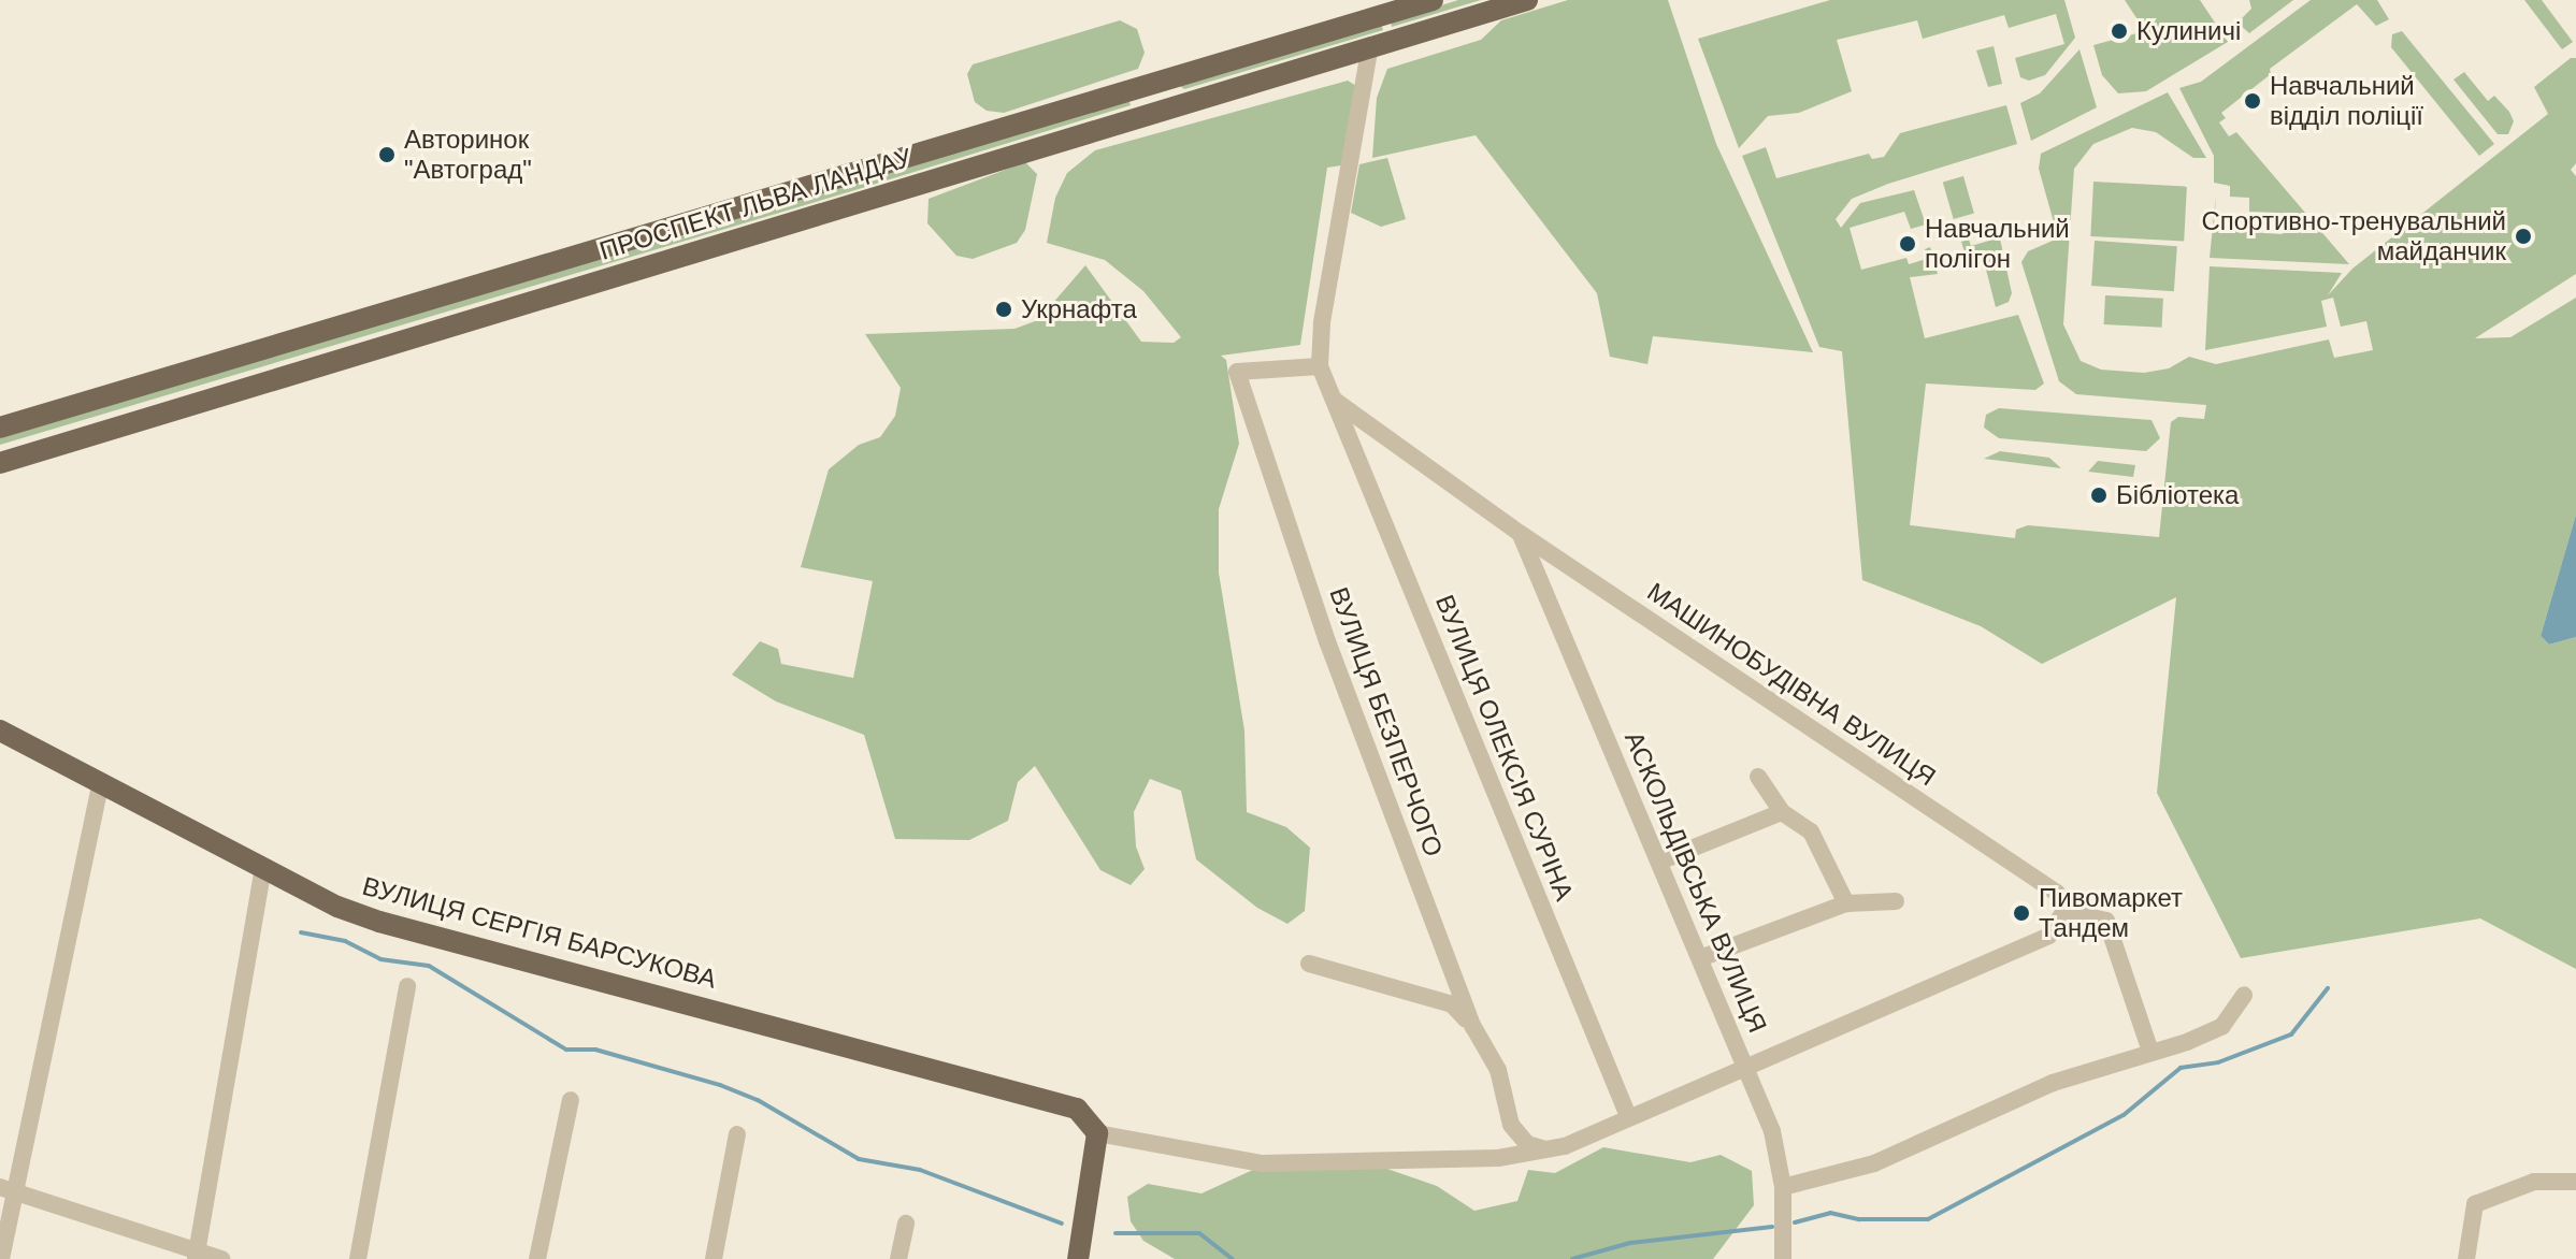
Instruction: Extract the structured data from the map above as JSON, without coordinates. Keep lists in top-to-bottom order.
{
  "streets": {
    "main road": ["ПРОСПЕКТ ЛЬВА ЛАНДАУ", "ВУЛИЦЯ СЕРГІЯ БАРСУКОВА"],
    "street": [
      "МАШИНОБУДІВНА ВУЛИЦЯ",
      "ВУЛИЦЯ БЕЗПЕРЧОГО",
      "ВУЛИЦЯ ОЛЕКСІЯ СУРІНА",
      "АСКОЛЬДІВСЬКА ВУЛИЦЯ"
    ]
  },
  "crossings": [
    ["МАШИНОБУДІВНА ВУЛИЦЯ", "ВУЛИЦЯ ОЛЕКСІЯ СУРІНА"],
    ["МАШИНОБУДІВНА ВУЛИЦЯ", "АСКОЛЬДІВСЬКА ВУЛИЦЯ"],
    ["ВУЛИЦЯ БЕЗПЕРЧОГО", "ВУЛИЦЯ ОЛЕКСІЯ СУРІНА"]
  ],
  "places": [
    "Кулиничі",
    "Навчальний відділ поліції",
    "Авторинок \"Автоград\"",
    "Спортивно-тренувальний майданчик",
    "Навчальний полігон",
    "Укрнафта",
    "Бібліотека",
    "Пивомаркет Тандем"
  ]
}
